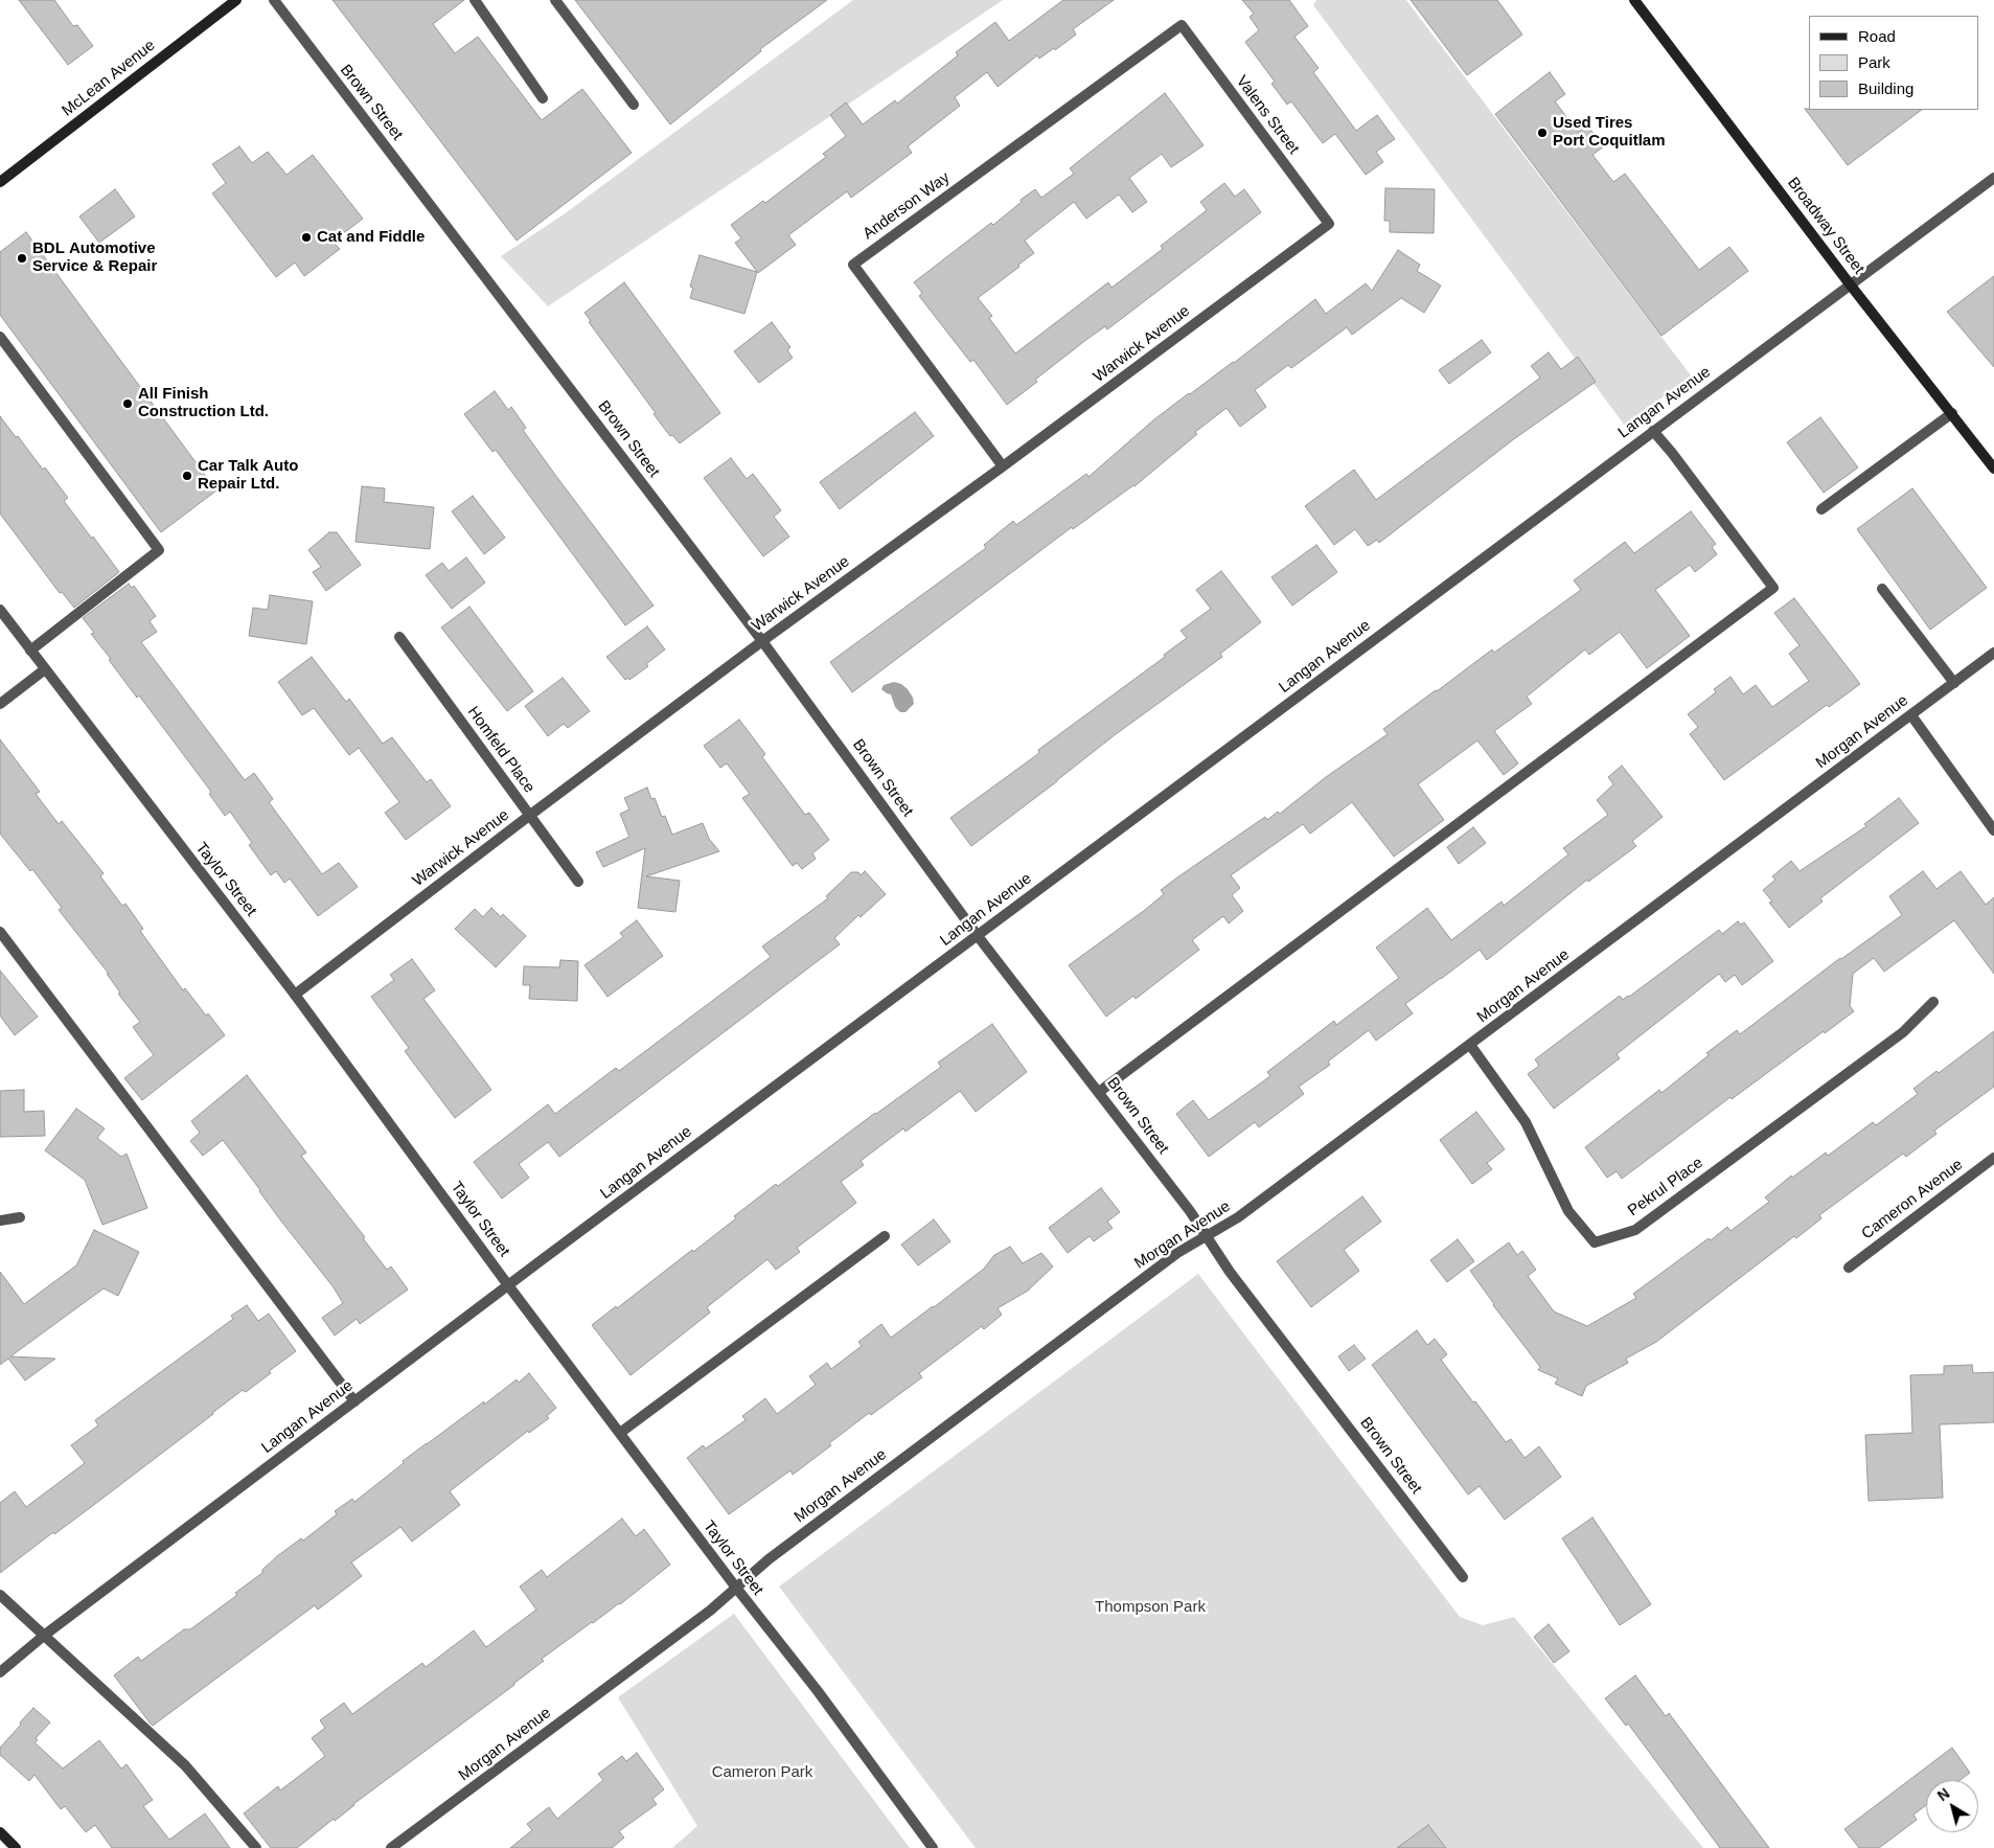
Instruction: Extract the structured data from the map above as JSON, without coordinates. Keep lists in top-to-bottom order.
{
  "streets": {
    "main road": ["McLean Avenue", "Broadway Street"],
    "street": [
      "Brown Street",
      "Valens Street",
      "Anderson Way",
      "Warwick Avenue",
      "Langan Avenue",
      "Morgan Avenue",
      "Homfeld Place",
      "Taylor Street",
      "Pekrul Place",
      "Cameron Avenue"
    ]
  },
  "crossings": [
    ["Brown Street", "Warwick Avenue"],
    ["Brown Street", "Langan Avenue"],
    ["Brown Street", "Morgan Avenue"],
    ["Valens Street", "Anderson Way"],
    ["Valens Street", "Warwick Avenue"],
    ["Anderson Way", "Warwick Avenue"],
    ["Broadway Street", "Langan Avenue"],
    ["Warwick Avenue", "Homfeld Place"],
    ["Warwick Avenue", "Taylor Street"],
    ["Langan Avenue", "Taylor Street"],
    ["Morgan Avenue", "Taylor Street"],
    ["Morgan Avenue", "Pekrul Place"]
  ],
  "parks": ["Thompson Park", "Cameron Park"],
  "places": [
    "Used Tires Port Coquitlam",
    "Cat and Fiddle",
    "BDL Automotive Service & Repair",
    "All Finish Construction Ltd.",
    "Car Talk Auto Repair Ltd."
  ],
  "legend": ["Road", "Park", "Building"],
  "north": "top left"
}
